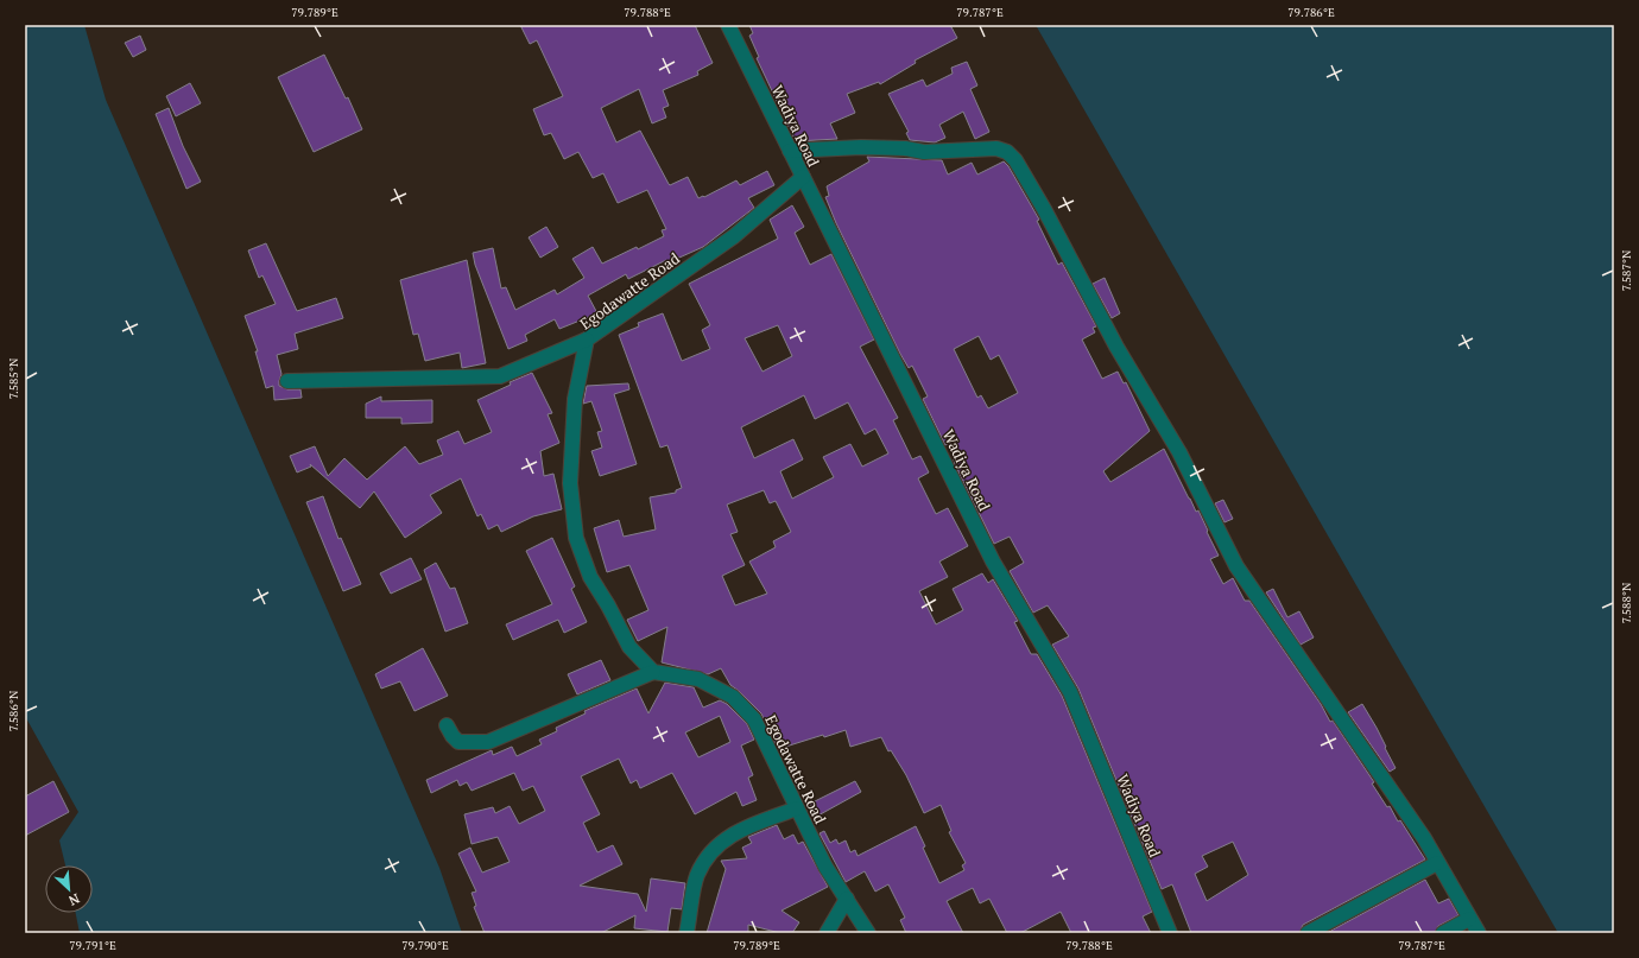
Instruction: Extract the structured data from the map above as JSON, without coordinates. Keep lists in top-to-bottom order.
{
  "streets": {
    "street": ["Wadiya Road", "Egodawatte Road"]
  },
  "crossings": [
    ["Wadiya Road", "Egodawatte Road"]
  ],
  "north": "bottom right",
  "coordinates": [
    "79.789°E",
    "79.788°E",
    "79.787°E",
    "79.786°E",
    "7.587°N",
    "7.585°N",
    "7.588°N",
    "7.586°N",
    "79.791°E",
    "79.790°E"
  ]
}
